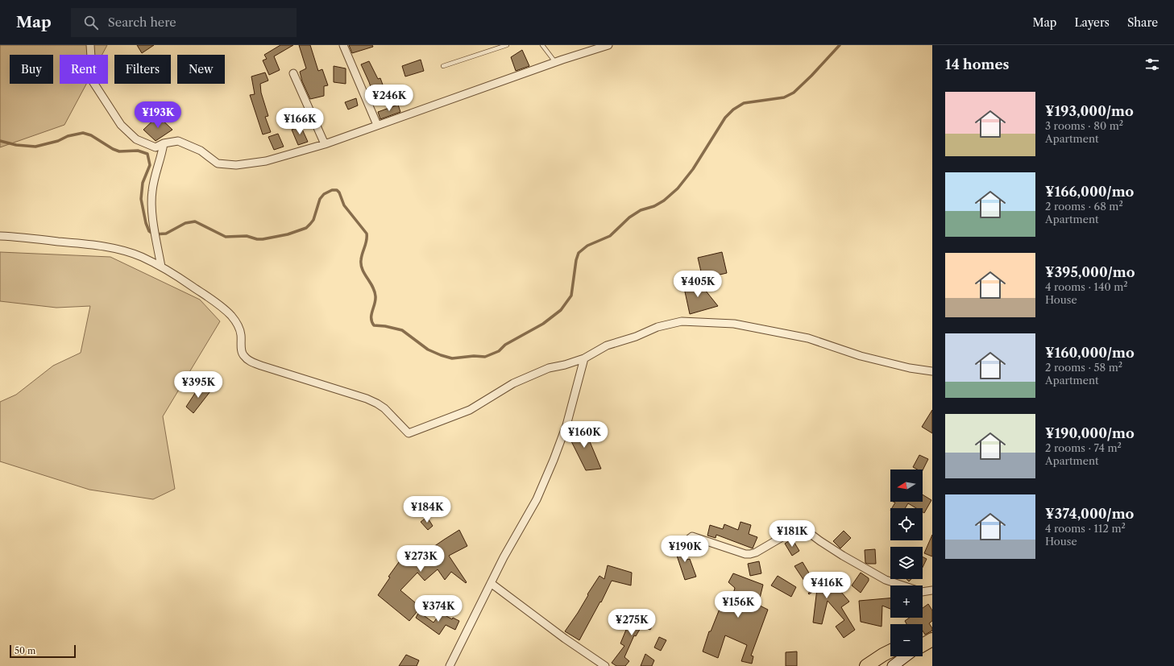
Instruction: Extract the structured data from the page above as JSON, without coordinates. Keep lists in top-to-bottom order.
{
  "scale_bar": "50 m",
  "north": "left",
  "page": {
    "header": "Map",
    "search": "Search here",
    "nav": ["Map", "Layers", "Share"],
    "heading": "14 homes",
    "chip": [
      "Buy",
      "Rent",
      "Filters",
      "New"
    ],
    "list": [
      {
        "name": "¥193,000/mo",
        "note": "3 rooms · 80 m² · Apartment"
      },
      {
        "name": "¥166,000/mo",
        "note": "2 rooms · 68 m² · Apartment"
      },
      {
        "name": "¥395,000/mo",
        "note": "4 rooms · 140 m² · House"
      },
      {
        "name": "¥160,000/mo",
        "note": "2 rooms · 58 m² · Apartment"
      },
      {
        "name": "¥190,000/mo",
        "note": "2 rooms · 74 m² · Apartment"
      },
      {
        "name": "¥374,000/mo",
        "note": "4 rooms · 112 m² · House"
      }
    ],
    "price": [
      "¥246K",
      "¥193K",
      "¥166K",
      "¥405K",
      "¥395K",
      "¥160K",
      "¥184K",
      "¥181K",
      "¥190K",
      "¥273K",
      "¥416K",
      "¥156K",
      "¥374K",
      "¥275K"
    ],
    "map_buttons": ["+", "−"],
    "scale": "50 m"
  }
}
